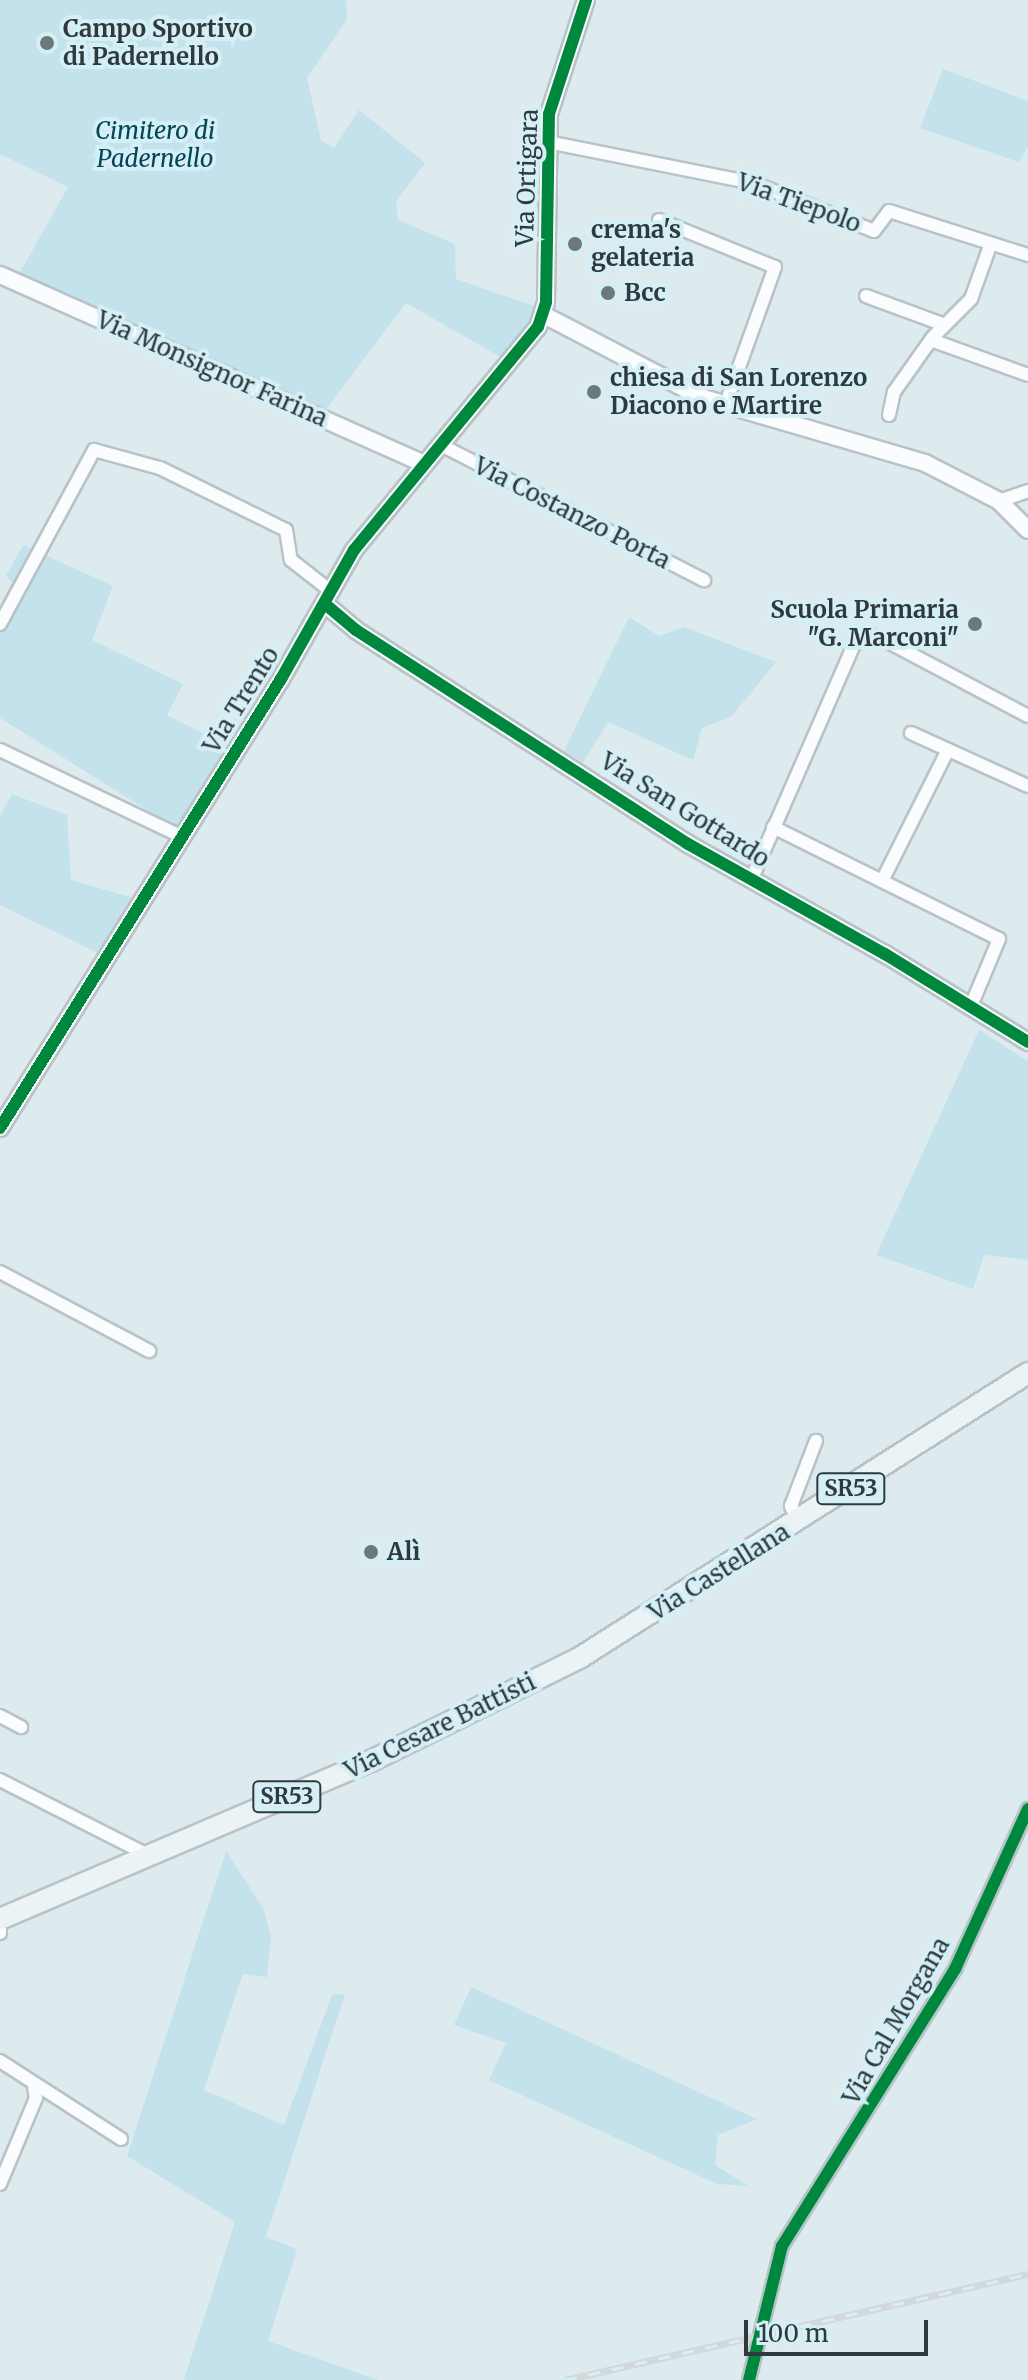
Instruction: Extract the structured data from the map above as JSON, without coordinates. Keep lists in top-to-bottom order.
{
  "streets": {
    "main road": ["SR53", "Via Castellana", "Via Cesare Battisti"],
    "street": [
      "Via Ortigara",
      "Via Tiepolo",
      "Via Monsignor Farina",
      "Via Costanzo Porta",
      "Via Trento",
      "Via San Gottardo",
      "Via Cal Morgana"
    ]
  },
  "crossings": [
    ["Via Ortigara", "Via Tiepolo"],
    ["Via Ortigara", "Via Trento"],
    ["Via Monsignor Farina", "Via Trento"],
    ["Via Costanzo Porta", "Via Trento"],
    ["Via Trento", "Via San Gottardo"],
    ["Via Castellana", "Via Cesare Battisti"]
  ],
  "parks": ["Cimitero di Padernello"],
  "places": [
    "Campo Sportivo di Padernello",
    "crema's gelateria",
    "Bcc",
    "chiesa di San Lorenzo Diacono e Martire",
    "Scuola Primaria \"G. Marconi\"",
    "Alì"
  ],
  "scale_bar": "100 m"
}
